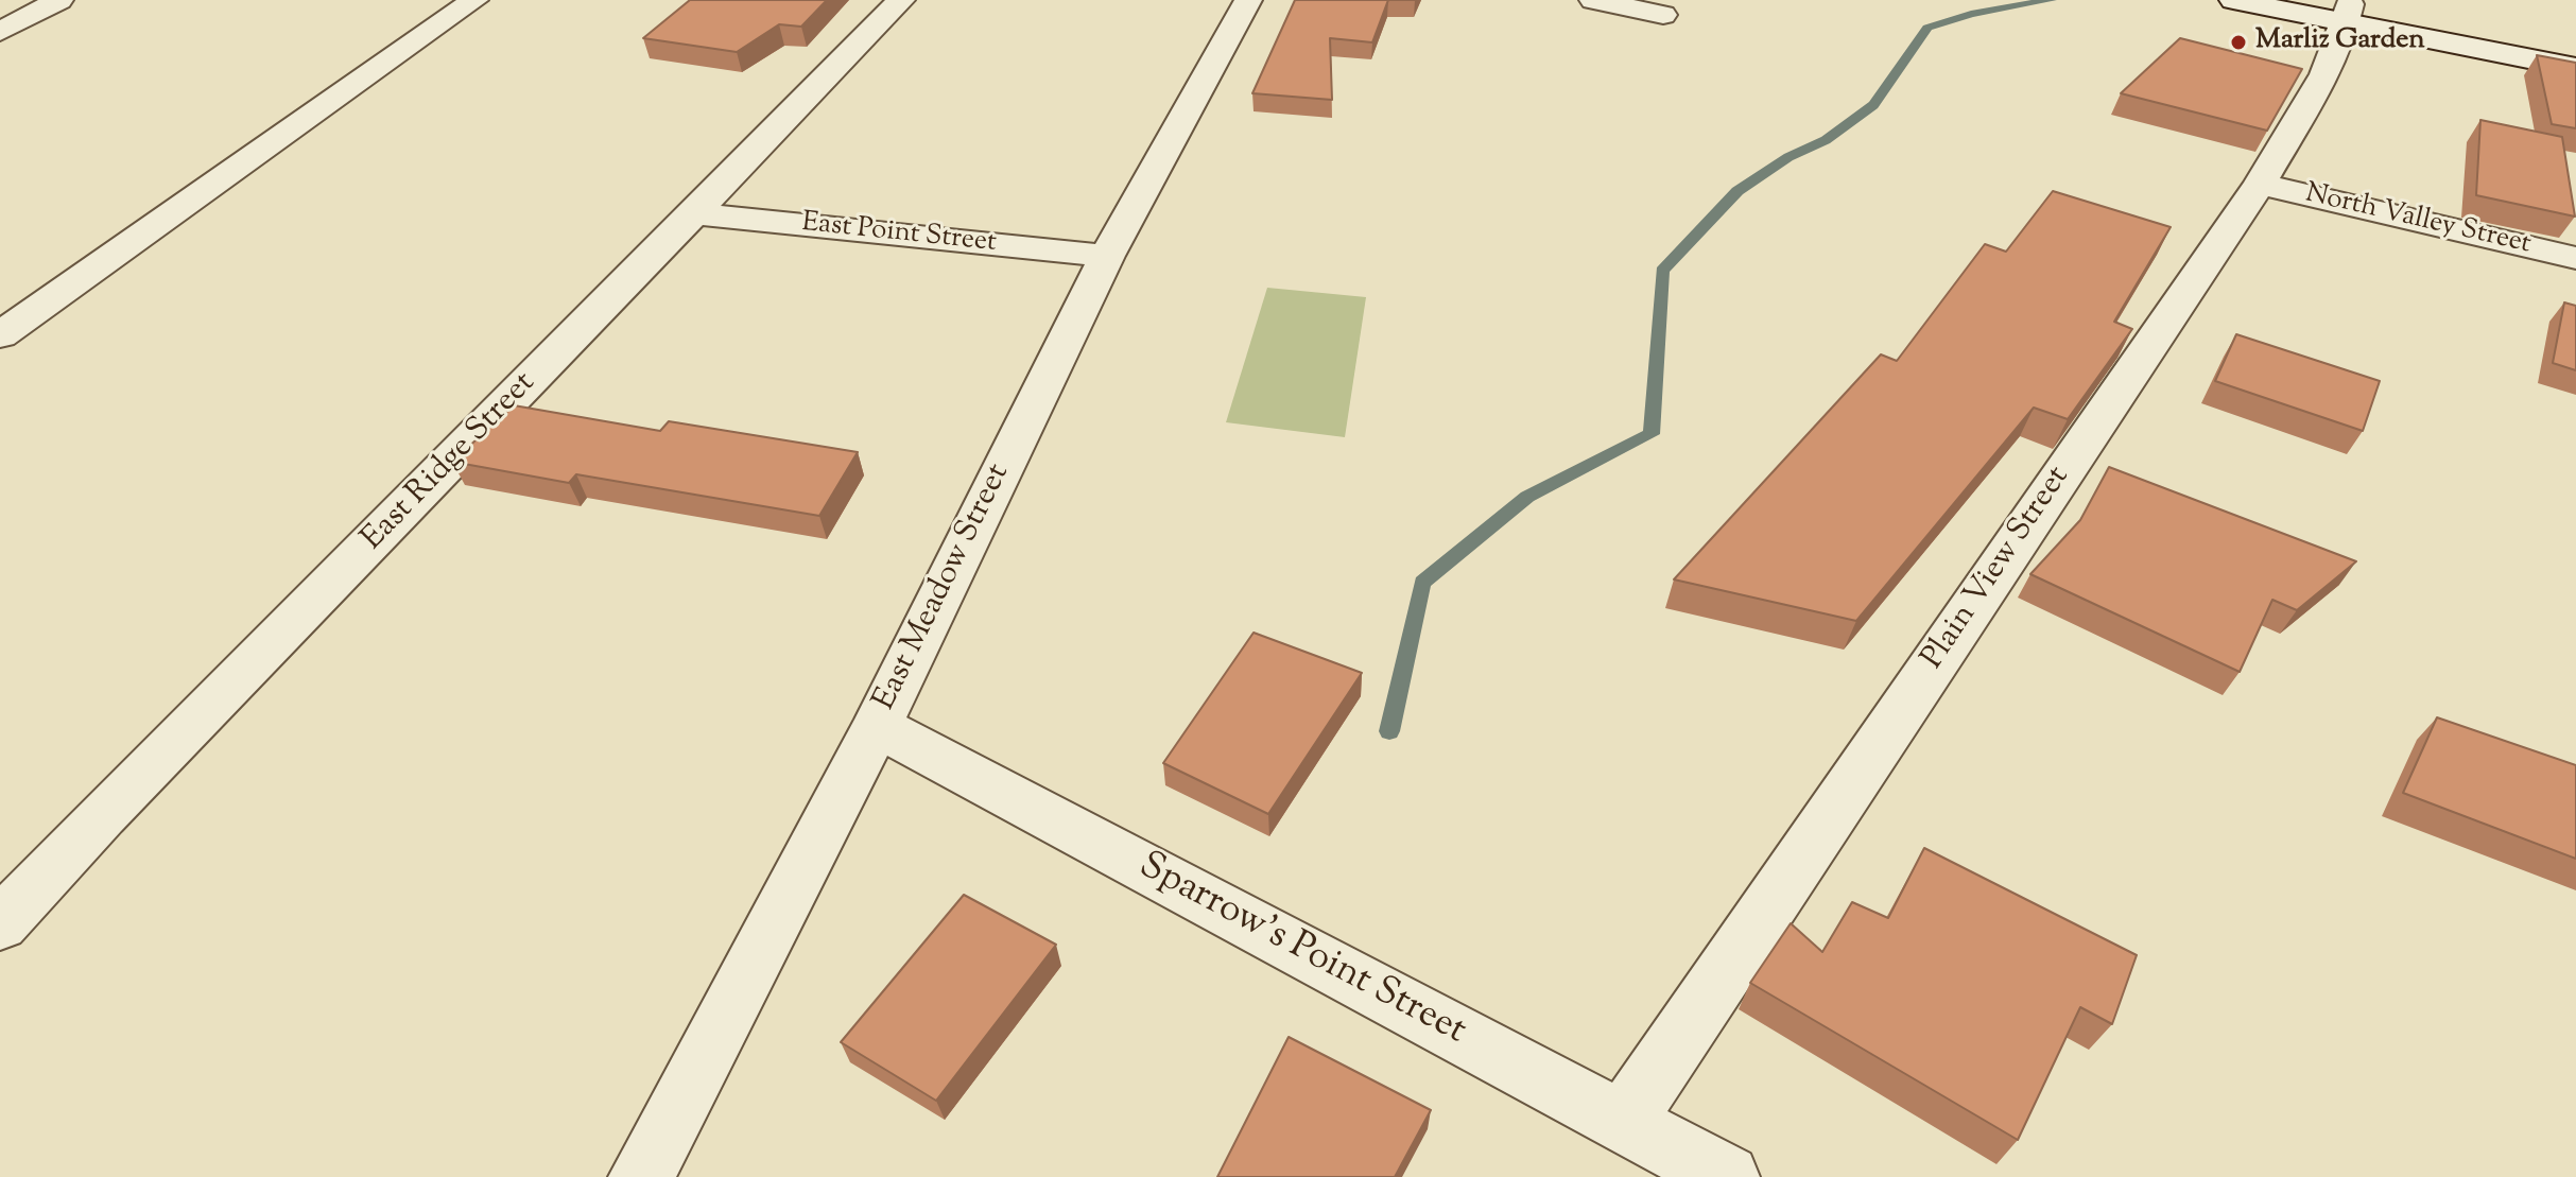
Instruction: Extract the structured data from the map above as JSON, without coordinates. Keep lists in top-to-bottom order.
{
  "streets": {
    "street": [
      "North Valley Street",
      "East Point Street",
      "East Ridge Street",
      "Plain View Street",
      "East Meadow Street",
      "Sparrow's Point Street"
    ]
  },
  "crossings": [
    ["North Valley Street", "Plain View Street"],
    ["East Point Street", "East Ridge Street"],
    ["East Point Street", "East Meadow Street"],
    ["Plain View Street", "Sparrow's Point Street"],
    ["East Meadow Street", "Sparrow's Point Street"]
  ],
  "places": ["Marliz Garden"]
}
